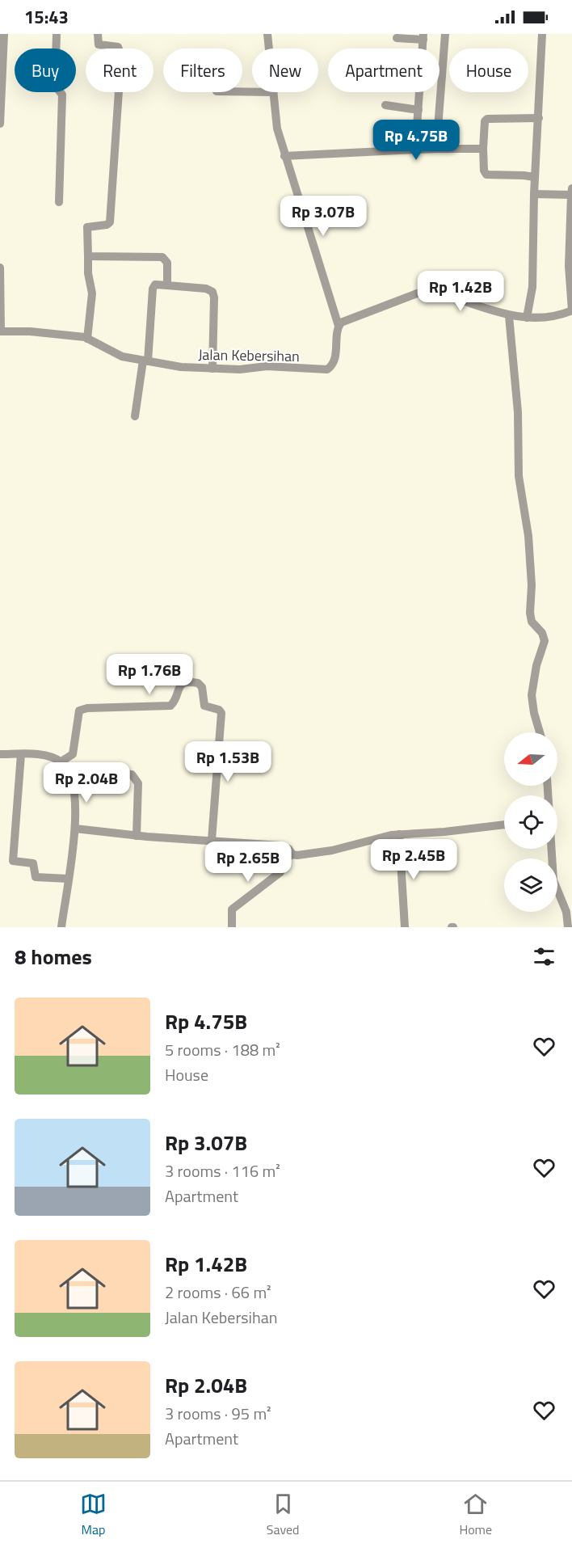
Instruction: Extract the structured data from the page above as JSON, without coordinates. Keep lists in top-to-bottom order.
{
  "streets": {
    "street": ["Jalan Kebersihan"]
  },
  "north": "left",
  "page": {
    "status": "15:43",
    "chip": [
      "Buy",
      "Rent",
      "Filters",
      "New",
      "Apartment",
      "House"
    ],
    "price": [
      "Rp 4.75B",
      "Rp 3.07B",
      "Rp 1.42B",
      "Rp 1.76B",
      "Rp 1.53B",
      "Rp 2.04B",
      "Rp 2.45B",
      "Rp 2.65B"
    ],
    "heading": "8 homes",
    "list": [
      {
        "name": "Rp 4.75B",
        "note": "5 rooms · 188 m² · House"
      },
      {
        "name": "Rp 3.07B",
        "note": "3 rooms · 116 m² · Apartment"
      },
      {
        "name": "Rp 1.42B",
        "note": "2 rooms · 66 m² · Jalan Kebersihan"
      },
      {
        "name": "Rp 2.04B",
        "note": "3 rooms · 95 m² · Apartment"
      }
    ],
    "tabs": ["Map", "Saved", "Home"]
  }
}
